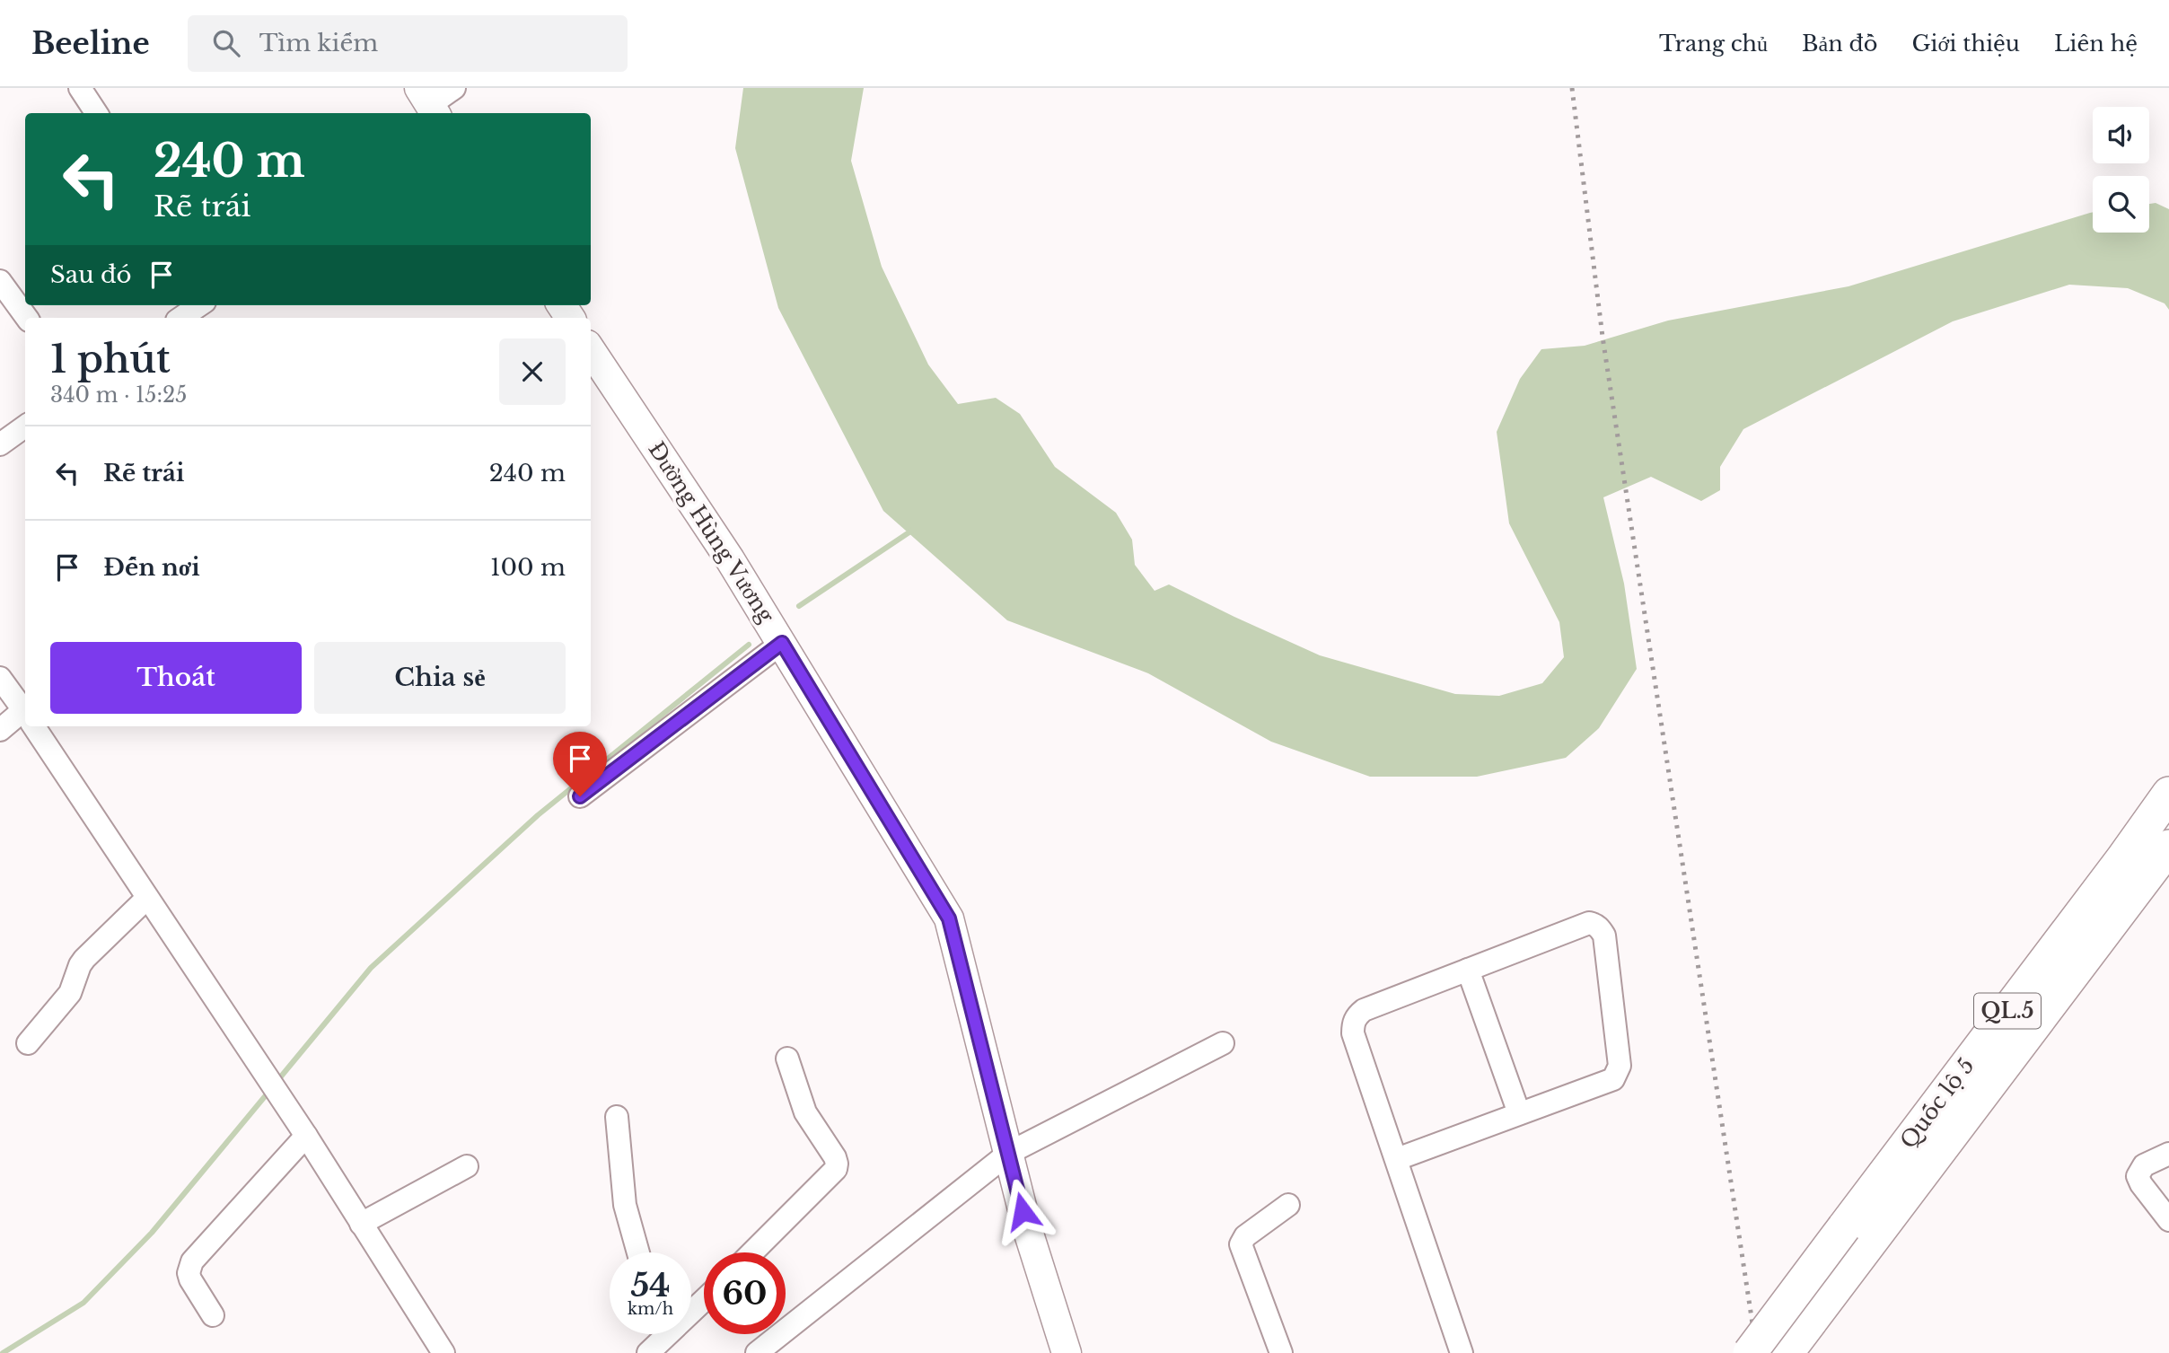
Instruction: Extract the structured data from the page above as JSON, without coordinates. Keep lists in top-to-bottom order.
{
  "streets": {
    "highway": ["QL.5", "Quốc lộ 5"],
    "main road": ["Đường Hùng Vương"]
  },
  "page": {
    "header": "Beeline",
    "search": "Tìm kiếm",
    "nav": [
      "Trang chủ",
      "Bản đồ",
      "Giới thiệu",
      "Liên hệ"
    ],
    "turn": ["240 m", "Rẽ trái"],
    "then": "Sau đó",
    "heading": ["1 phút", "340 m · 15:25"],
    "list": [
      {
        "name": "Rẽ trái",
        "value": "240 m"
      },
      {
        "name": "Đến nơi",
        "value": "100 m"
      }
    ],
    "buttons": ["Thoát", "Chia sẻ"],
    "speed": "54 km/h",
    "limit": "60"
  }
}
